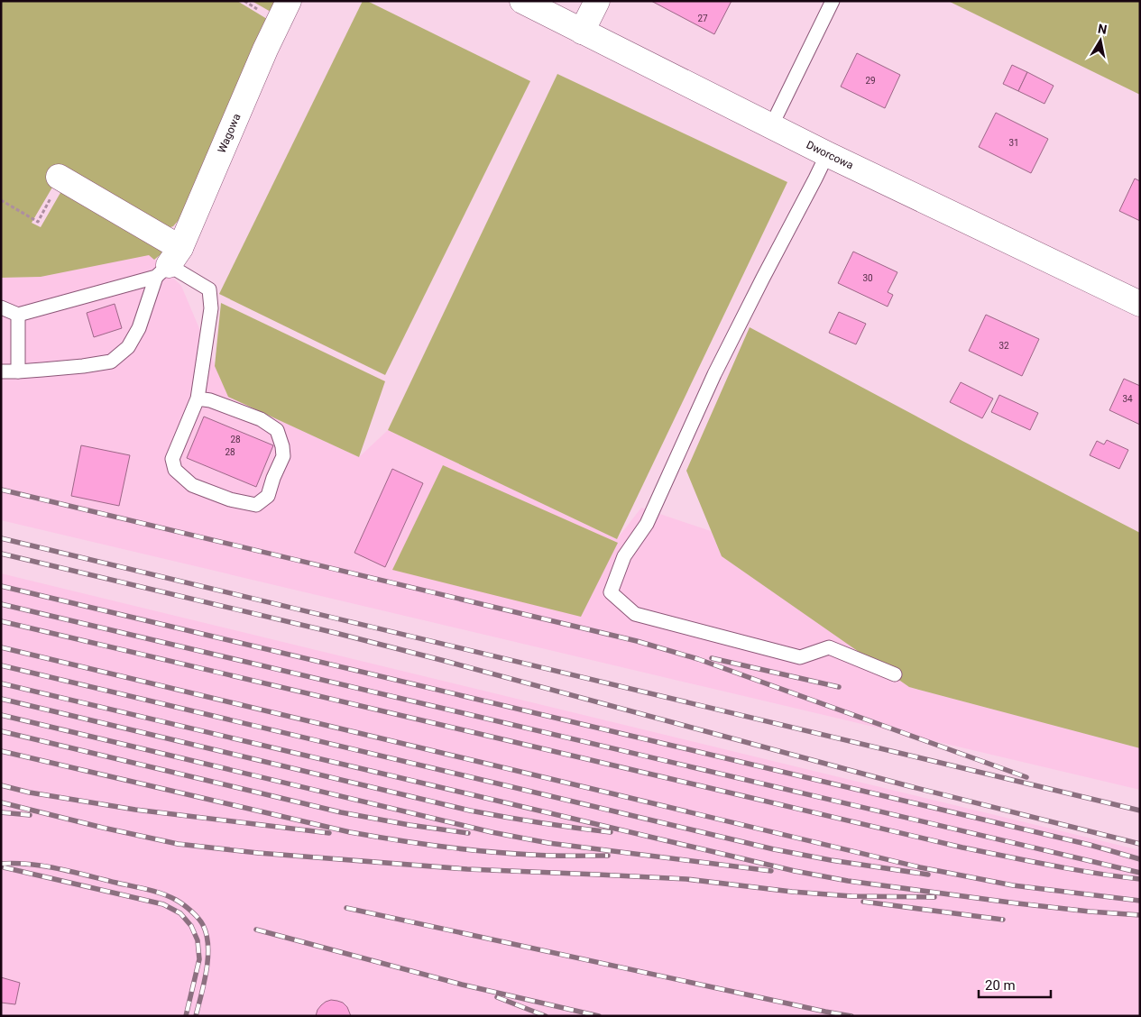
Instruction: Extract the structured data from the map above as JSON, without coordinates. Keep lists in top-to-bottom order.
{
  "streets": {
    "main road": ["Wagowa", "Dworcowa"]
  },
  "house_numbers": [
    "27",
    "29",
    "31",
    "30",
    "32",
    "34",
    "28",
    "28"
  ],
  "scale_bar": "20 m",
  "north": "top"
}
